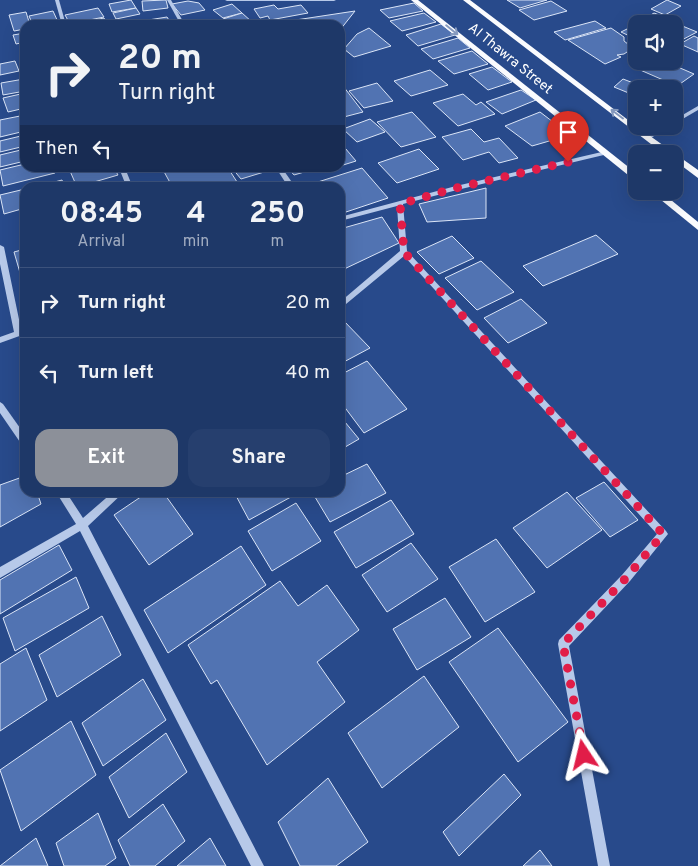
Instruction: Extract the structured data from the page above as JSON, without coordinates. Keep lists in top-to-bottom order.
{
  "streets": {
    "main road": ["Al Thawra Street"]
  },
  "page": {
    "map_buttons": ["+", "−"],
    "turn": ["20 m", "Turn right"],
    "then": "Then",
    "eta": [
      "08:45",
      "Arrival",
      "4",
      "min",
      "250",
      "m"
    ],
    "list": [
      {
        "name": "Turn right",
        "value": "20 m"
      },
      {
        "name": "Turn left",
        "value": "40 m"
      }
    ],
    "buttons": ["Exit", "Share"]
  }
}
